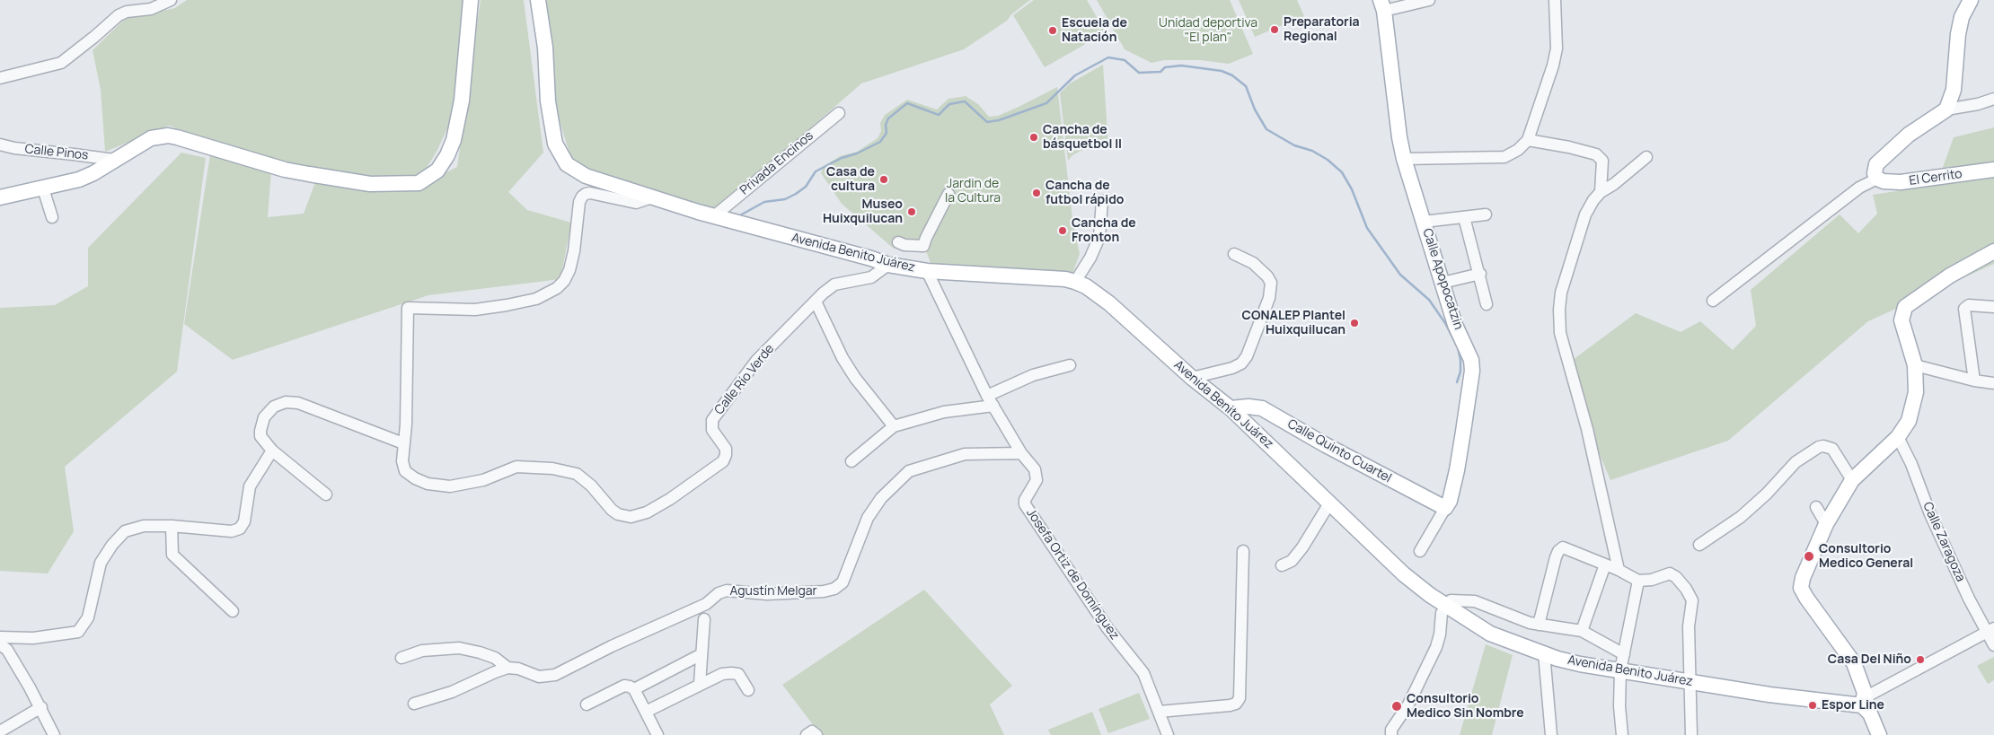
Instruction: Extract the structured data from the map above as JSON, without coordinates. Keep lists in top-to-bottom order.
{
  "streets": {
    "main road": [
      "El Cerrito",
      "Avenida Benito Juárez",
      "Calle Apopocatzin",
      "Calle Quinto Cuartel"
    ],
    "street": [
      "Calle Pinos",
      "Privada Encinos",
      "Calle Río Verde",
      "Calle Zaragoza",
      "Josefa Ortiz de Domínguez",
      "Agustín Melgar"
    ]
  },
  "crossings": [
    ["Privada Encinos", "Avenida Benito Juárez"],
    ["Avenida Benito Juárez", "Calle Río Verde"],
    ["Avenida Benito Juárez", "Calle Quinto Cuartel"],
    ["Avenida Benito Juárez", "Josefa Ortiz de Domínguez"],
    ["Calle Apopocatzin", "Calle Quinto Cuartel"],
    ["Josefa Ortiz de Domínguez", "Agustín Melgar"]
  ],
  "parks": ["Unidad deportiva \"El plan\"", "Jardin de la Cultura"],
  "places": [
    "Preparatoria Regional",
    "Escuela de Natación",
    "Cancha de básquetbol II",
    "Casa de cultura",
    "Cancha de futbol rápido",
    "Museo Huixquilucan",
    "Cancha de Fronton",
    "CONALEP Plantel Huixquilucan",
    "Consultorio Medico General",
    "Casa Del Niño",
    "Espor Line",
    "Consultorio Medico Sin Nombre"
  ]
}
